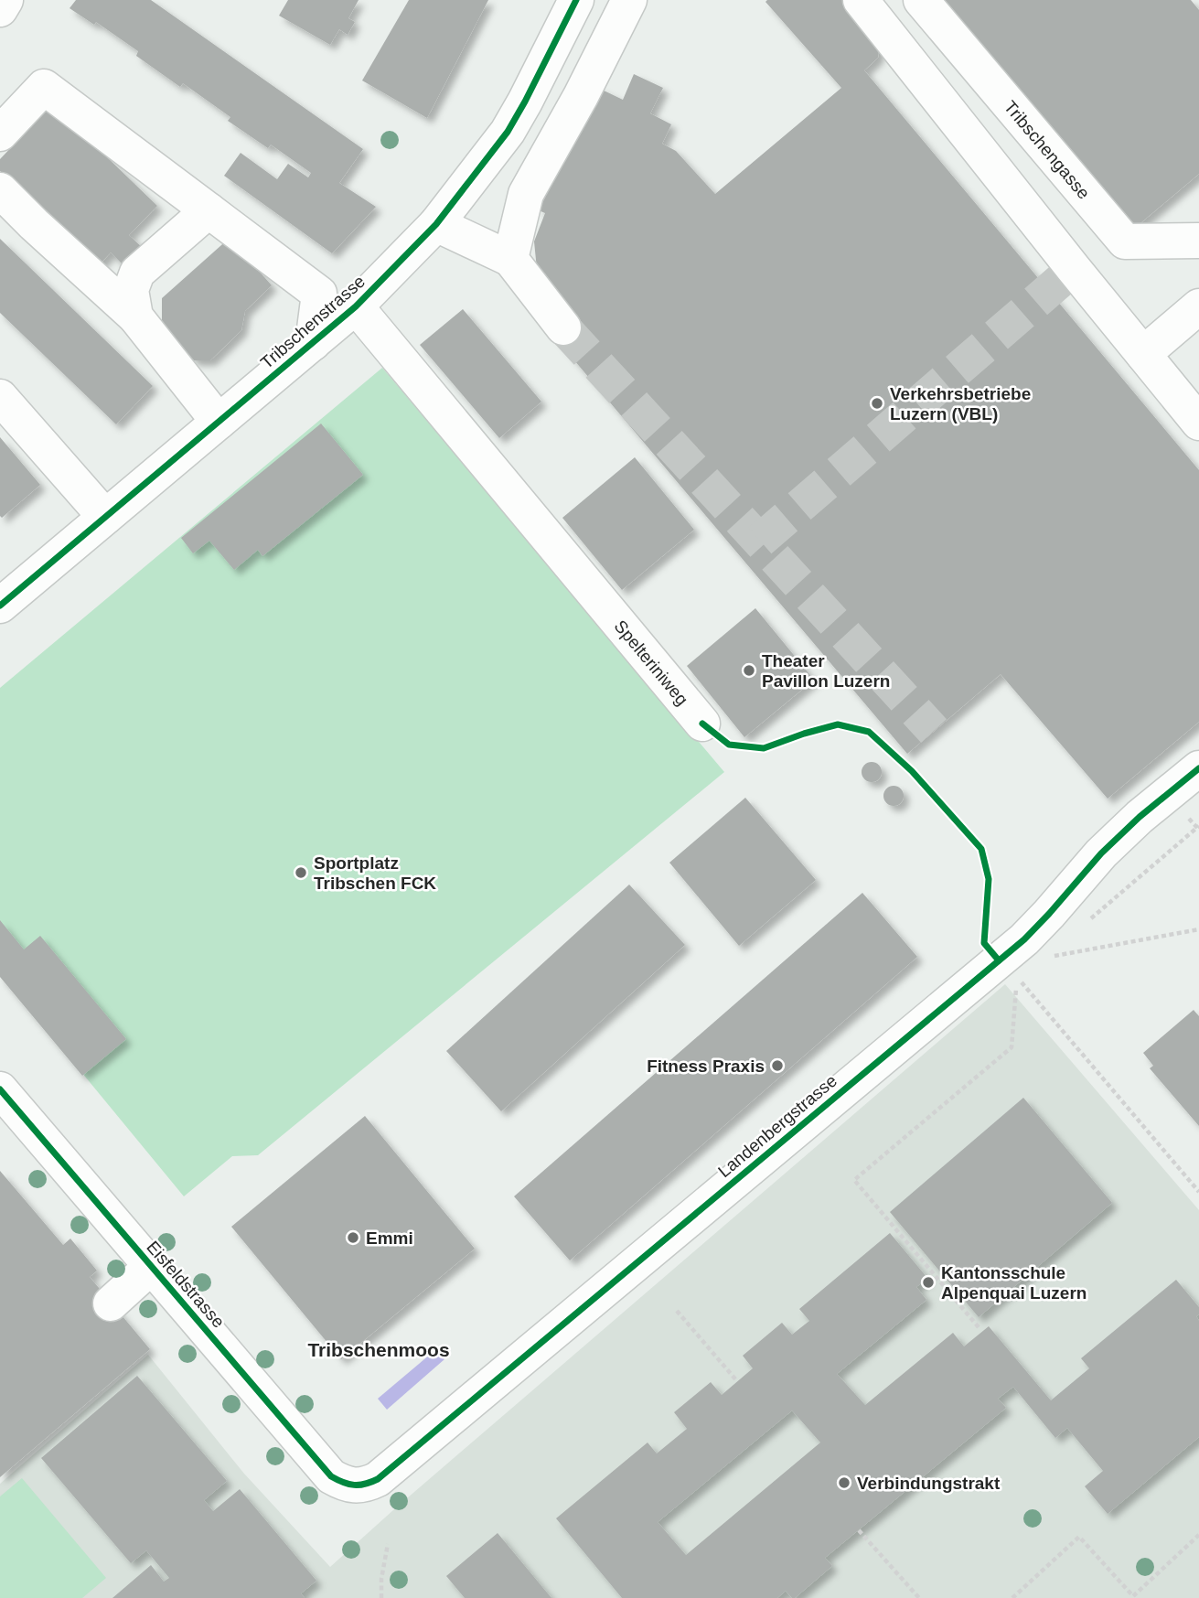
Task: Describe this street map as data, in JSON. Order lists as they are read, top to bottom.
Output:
{
  "streets": {
    "street": [
      "Tribschengasse",
      "Tribschenstrasse",
      "Spelteriniweg",
      "Landenbergstrasse",
      "Eisfeldstrasse"
    ]
  },
  "crossings": [
    ["Tribschenstrasse", "Spelteriniweg"],
    ["Landenbergstrasse", "Eisfeldstrasse"]
  ],
  "districts": ["Tribschenmoos"],
  "places": [
    "Verkehrsbetriebe Luzern (VBL)",
    "Theater Pavillon Luzern",
    "Sportplatz Tribschen FCK",
    "Fitness Praxis",
    "Emmi",
    "Kantonsschule Alpenquai Luzern",
    "Verbindungstrakt"
  ]
}
